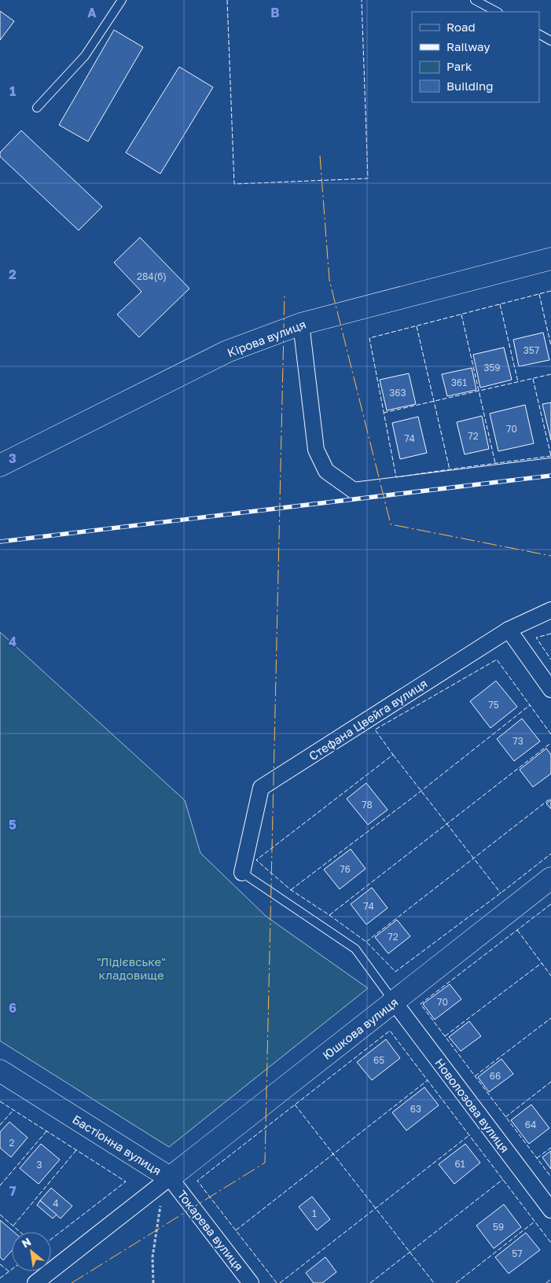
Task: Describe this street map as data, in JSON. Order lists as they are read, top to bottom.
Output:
{
  "streets": {
    "main road": ["Кірова вулиця", "Юшкова вулиця", "Бастіонна вулиця"],
    "street": ["Стефана Цвейга вулиця", "Новолозова вулиця", "Токарева вулиця"]
  },
  "crossings": [
    ["Юшкова вулиця", "Новолозова вулиця"],
    ["Юшкова вулиця", "Бастіонна вулиця"],
    ["Юшкова вулиця", "Токарева вулиця"],
    ["Бастіонна вулиця", "Токарева вулиця"]
  ],
  "parks": ["\"Лідієвське\" кладовище"],
  "house_numbers": [
    "284(б)",
    "357",
    "359",
    "361",
    "363",
    "70",
    "72",
    "74",
    "75",
    "73",
    "78",
    "76",
    "74",
    "72",
    "70",
    "65",
    "66",
    "63",
    "64",
    "2",
    "61",
    "3",
    "4",
    "1",
    "59",
    "57"
  ],
  "legend": [
    "Road",
    "Railway",
    "Park",
    "Building"
  ],
  "north": "top left",
  "grid": {
    "columns": ["A", "B"],
    "rows": [
      "1",
      "2",
      "3",
      "4",
      "5",
      "6",
      "7"
    ]
  }
}
